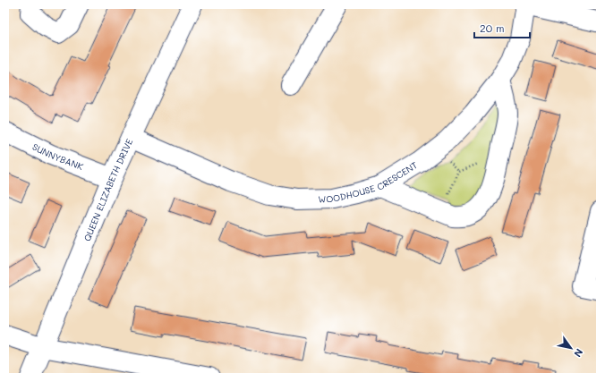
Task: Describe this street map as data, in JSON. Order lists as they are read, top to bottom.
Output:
{
  "streets": {
    "street": ["SUNNYBANK", "WOODHOUSE CRESCENT", "QUEEN ELIZABETH DRIVE"]
  },
  "crossings": [
    ["SUNNYBANK", "QUEEN ELIZABETH DRIVE"],
    ["WOODHOUSE CRESCENT", "QUEEN ELIZABETH DRIVE"]
  ],
  "scale_bar": "20 m",
  "north": "bottom right"
}
